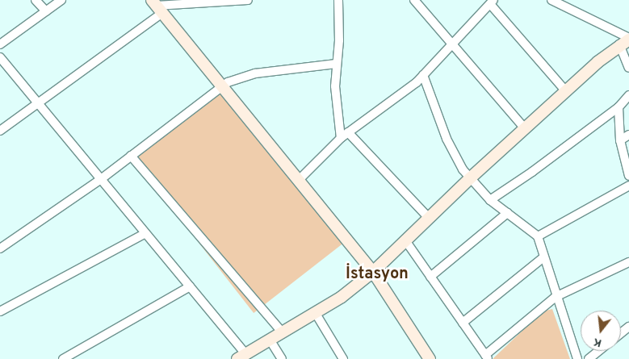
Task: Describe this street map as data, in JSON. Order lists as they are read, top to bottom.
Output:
{
  "districts": ["İstasyon"],
  "north": "bottom"
}
